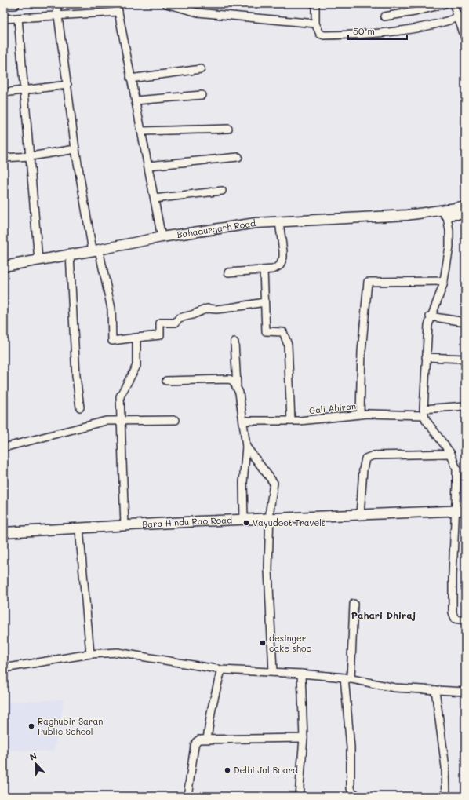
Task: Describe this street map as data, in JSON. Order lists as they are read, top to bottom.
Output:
{
  "streets": {
    "street": ["Bahadurgarh Road", "Gali Ahiran", "Bara Hindu Rao Road"]
  },
  "districts": ["Pahari Dhiraj"],
  "places": [
    "Vayudoot Travels",
    "desinger cake shop",
    "Raghubir Saran Public School",
    "Delhi Jal Board"
  ],
  "scale_bar": "50 m",
  "north": "top"
}
